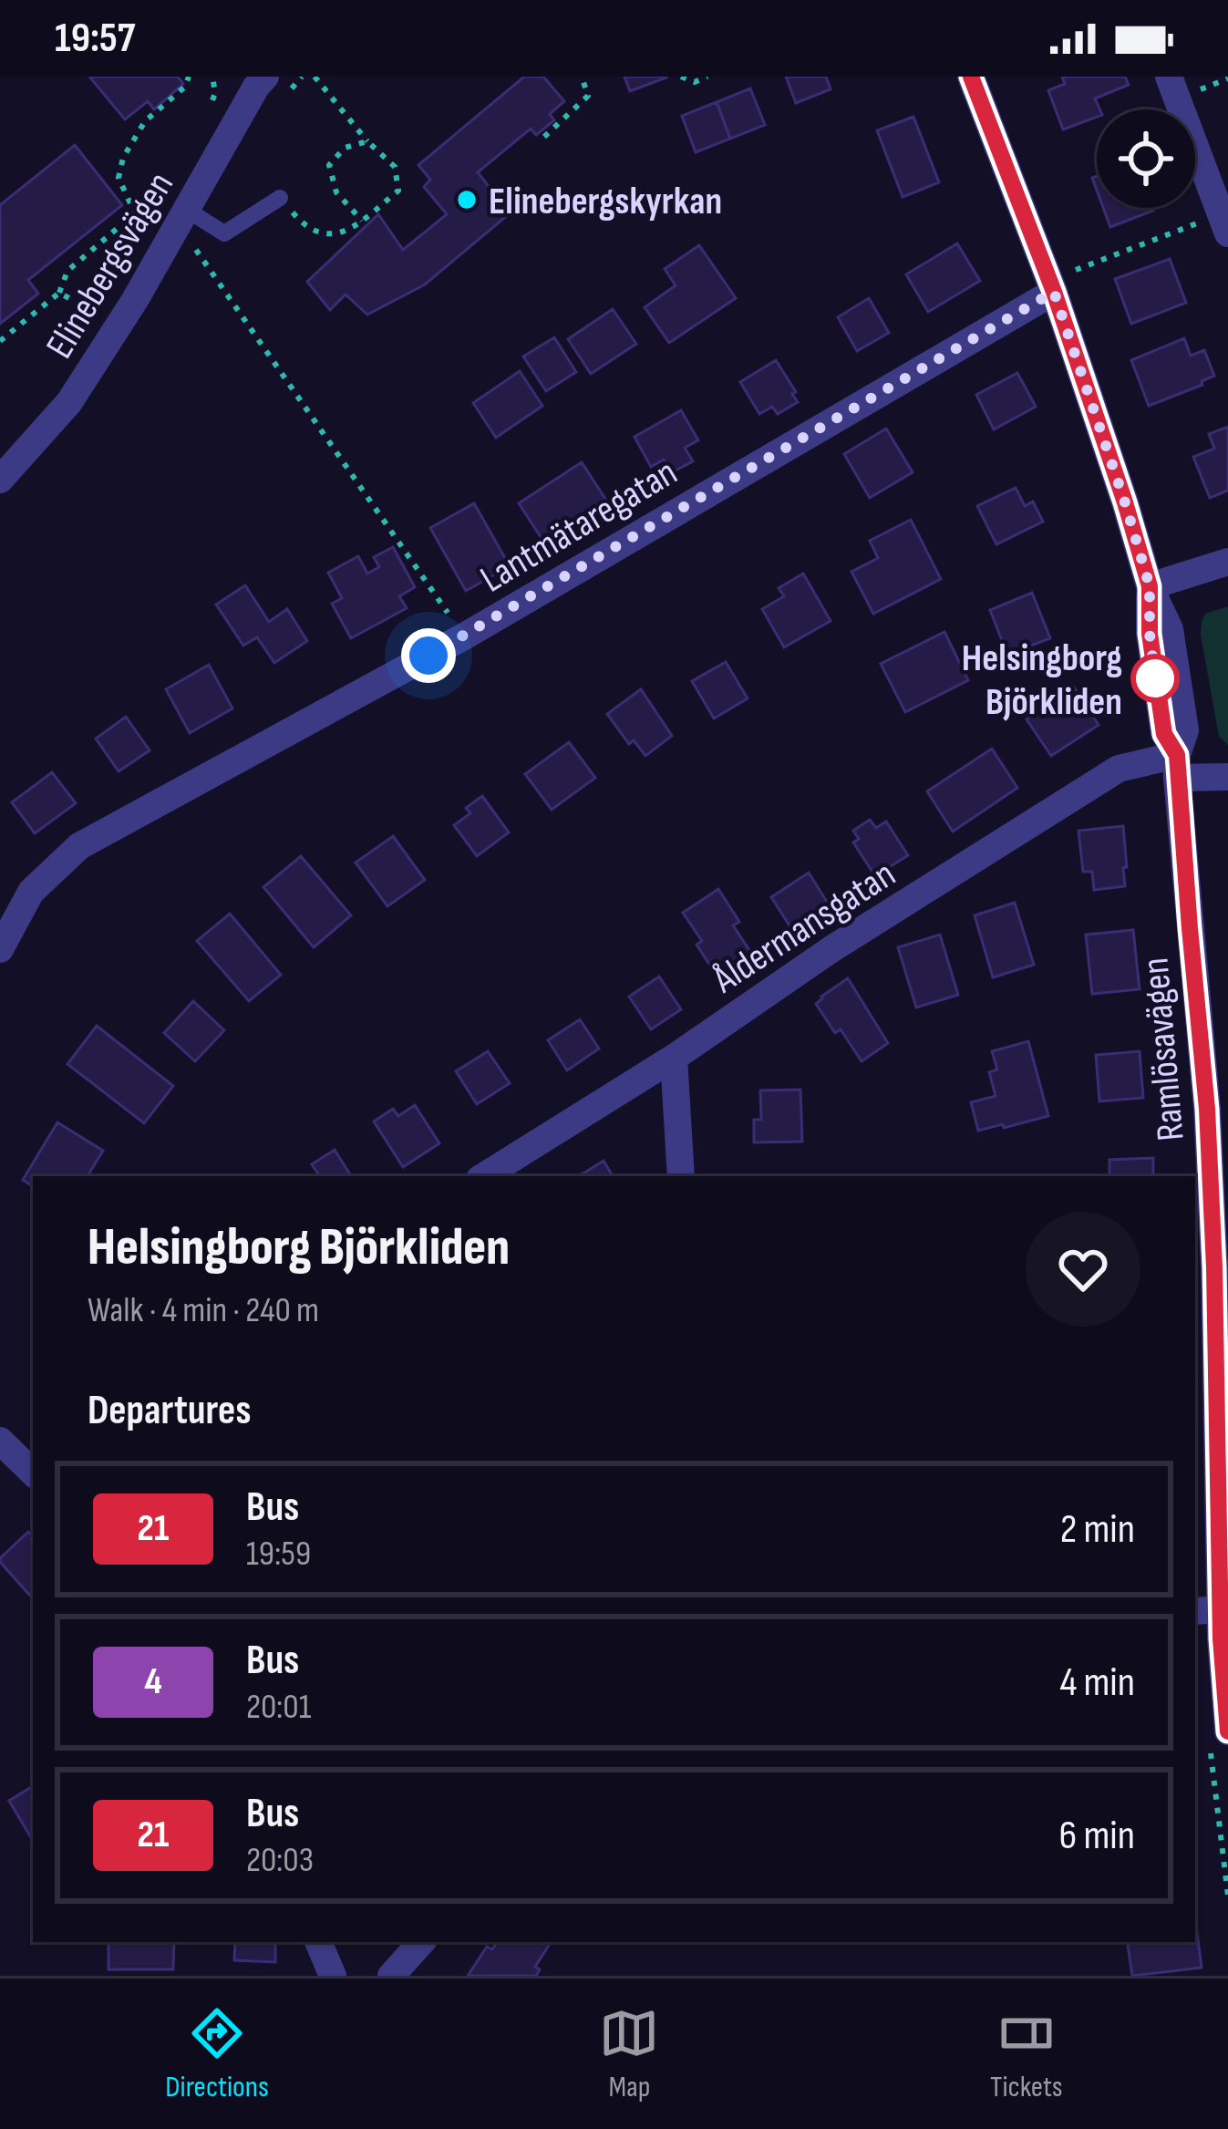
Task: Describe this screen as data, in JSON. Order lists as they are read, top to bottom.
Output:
{
  "streets": {
    "street": [
      "Elinebergsvägen",
      "Lantmätaregatan",
      "Åldermansgatan",
      "Ramlösavägen"
    ]
  },
  "crossings": [
    ["Lantmätaregatan", "Ramlösavägen"],
    ["Åldermansgatan", "Ramlösavägen"]
  ],
  "places": ["Elinebergskyrkan", "Helsingborg Björkliden"],
  "lines": ["bus line 21"],
  "page": {
    "status": "19:57",
    "heading": [
      ["Helsingborg Björkliden", "Walk · 4 min · 240 m"],
      "Departures"
    ],
    "list": [
      {
        "mark": "21",
        "name": "Bus",
        "note": "19:59",
        "value": "2 min"
      },
      {
        "mark": "4",
        "name": "Bus",
        "note": "20:01",
        "value": "4 min"
      },
      {
        "mark": "21",
        "name": "Bus",
        "note": "20:03",
        "value": "6 min"
      }
    ],
    "tabs": ["Directions", "Map", "Tickets"]
  }
}
